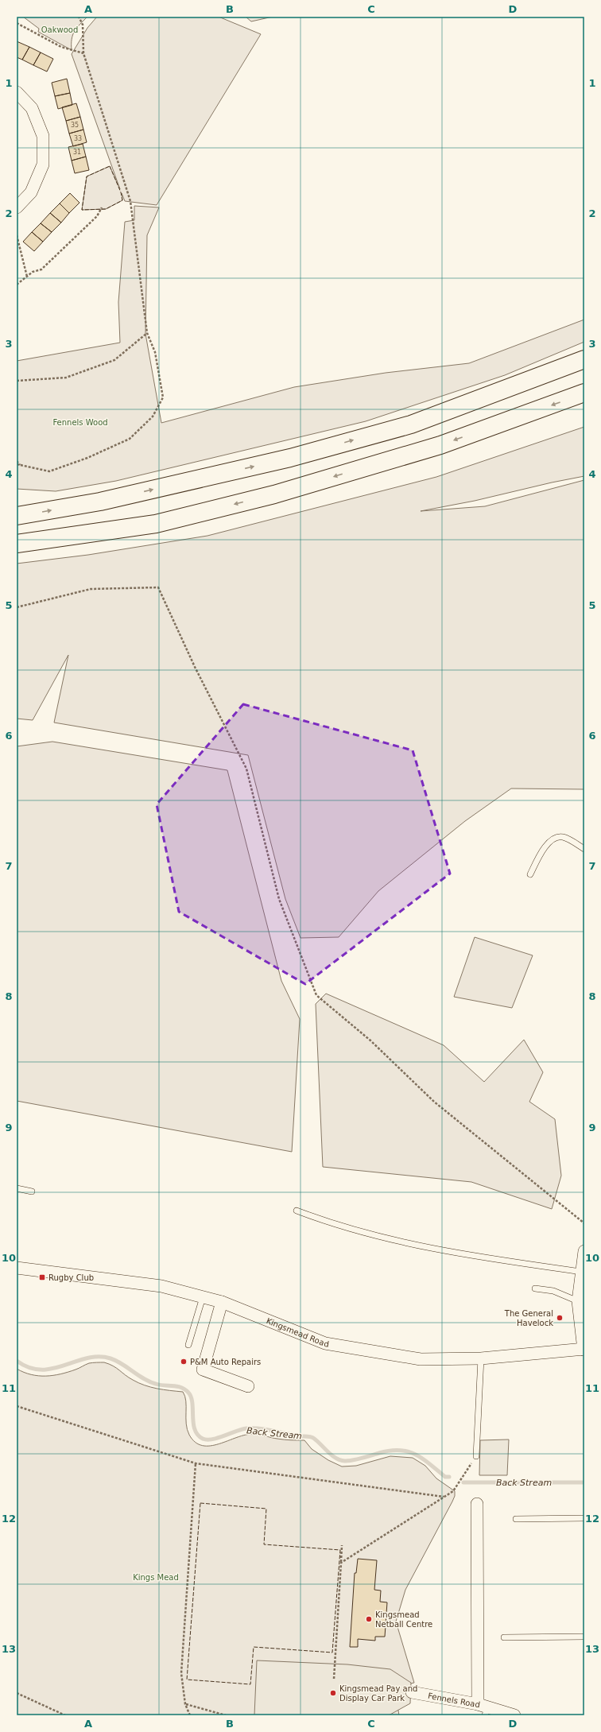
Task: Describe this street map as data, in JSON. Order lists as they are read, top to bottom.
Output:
{
  "streets": {
    "street": ["Kingsmead Road", "Fennels Road"]
  },
  "water": ["Back Stream"],
  "parks": ["Oakwood", "Fennels Wood", "Kings Mead"],
  "places": {
    "transit": ["Rugby Club"],
    "other": [
      "The General Havelock",
      "P&M Auto Repairs",
      "Kingsmead Netball Centre",
      "Kingsmead Pay and Display Car Park"
    ]
  },
  "house_numbers": ["35", "33", "31"],
  "grid": {
    "columns": [
      "A",
      "B",
      "C",
      "D"
    ],
    "rows": [
      "1",
      "2",
      "3",
      "4",
      "5",
      "6",
      "7",
      "8",
      "9",
      "10",
      "11",
      "12",
      "13"
    ]
  }
}
